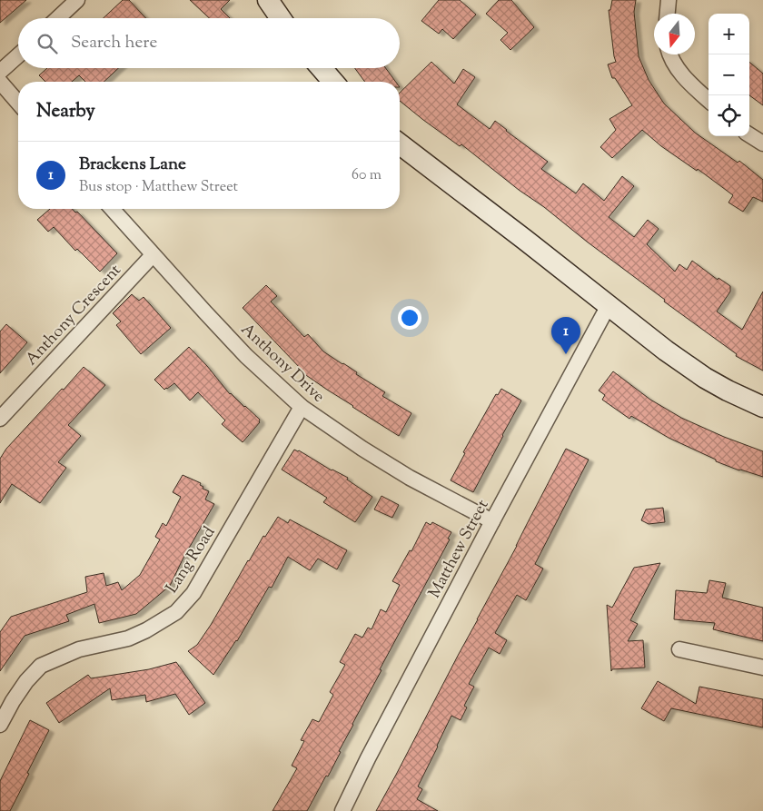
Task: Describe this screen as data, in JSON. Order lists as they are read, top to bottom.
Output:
{
  "streets": {
    "street": [
      "Anthony Crescent",
      "Anthony Drive",
      "Matthew Street",
      "Lang Road"
    ]
  },
  "crossings": [
    ["Anthony Crescent", "Anthony Drive"],
    ["Anthony Drive", "Matthew Street"],
    ["Anthony Drive", "Lang Road"]
  ],
  "north": "bottom",
  "page": {
    "map_buttons": ["+", "−"],
    "search": "Search here",
    "heading": "Nearby",
    "list": [
      {
        "mark": "1",
        "name": "Brackens Lane",
        "note": "Bus stop · Matthew Street",
        "value": "60 m"
      }
    ],
    "pins": "1"
  }
}
